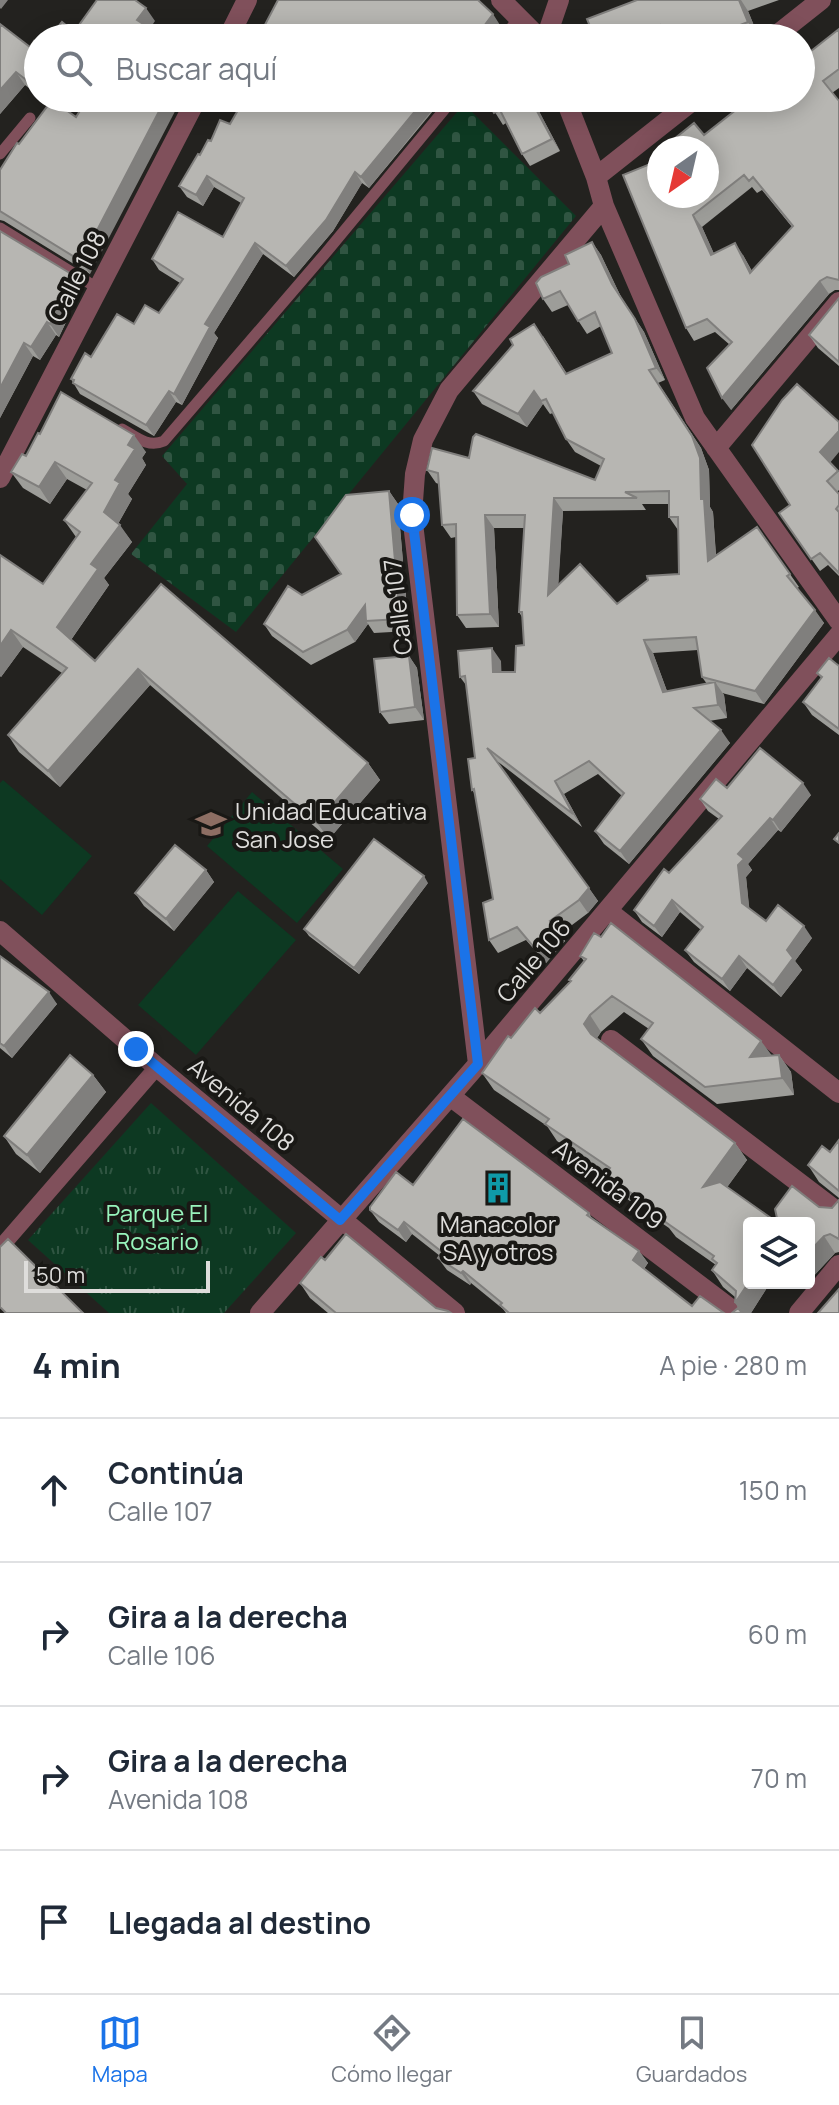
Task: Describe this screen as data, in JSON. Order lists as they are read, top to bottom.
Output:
{
  "streets": {
    "street": [
      "Calle 108",
      "Calle 107",
      "Calle 106",
      "Avenida 108",
      "Avenida 109"
    ]
  },
  "crossings": [
    ["Calle 107", "Calle 106"],
    ["Calle 106", "Avenida 108"],
    ["Calle 106", "Avenida 109"]
  ],
  "parks": ["Parque El Rosario"],
  "places": {
    "school or university": ["Unidad Educativa San Jose"],
    "building": ["Manacolor SA y otros"]
  },
  "scale_bar": "50 m",
  "north": "bottom left",
  "page": {
    "search": "Buscar aquí",
    "scale": "50 m",
    "heading": ["4 min", "A pie · 280 m"],
    "list": [
      ["Continúa", "Calle 107", "150 m"],
      ["Gira a la derecha", "Calle 106", "60 m"],
      ["Gira a la derecha", "Avenida 108", "70 m"],
      "Llegada al destino"
    ],
    "nav": ["Mapa", "Cómo llegar", "Guardados"]
  }
}
